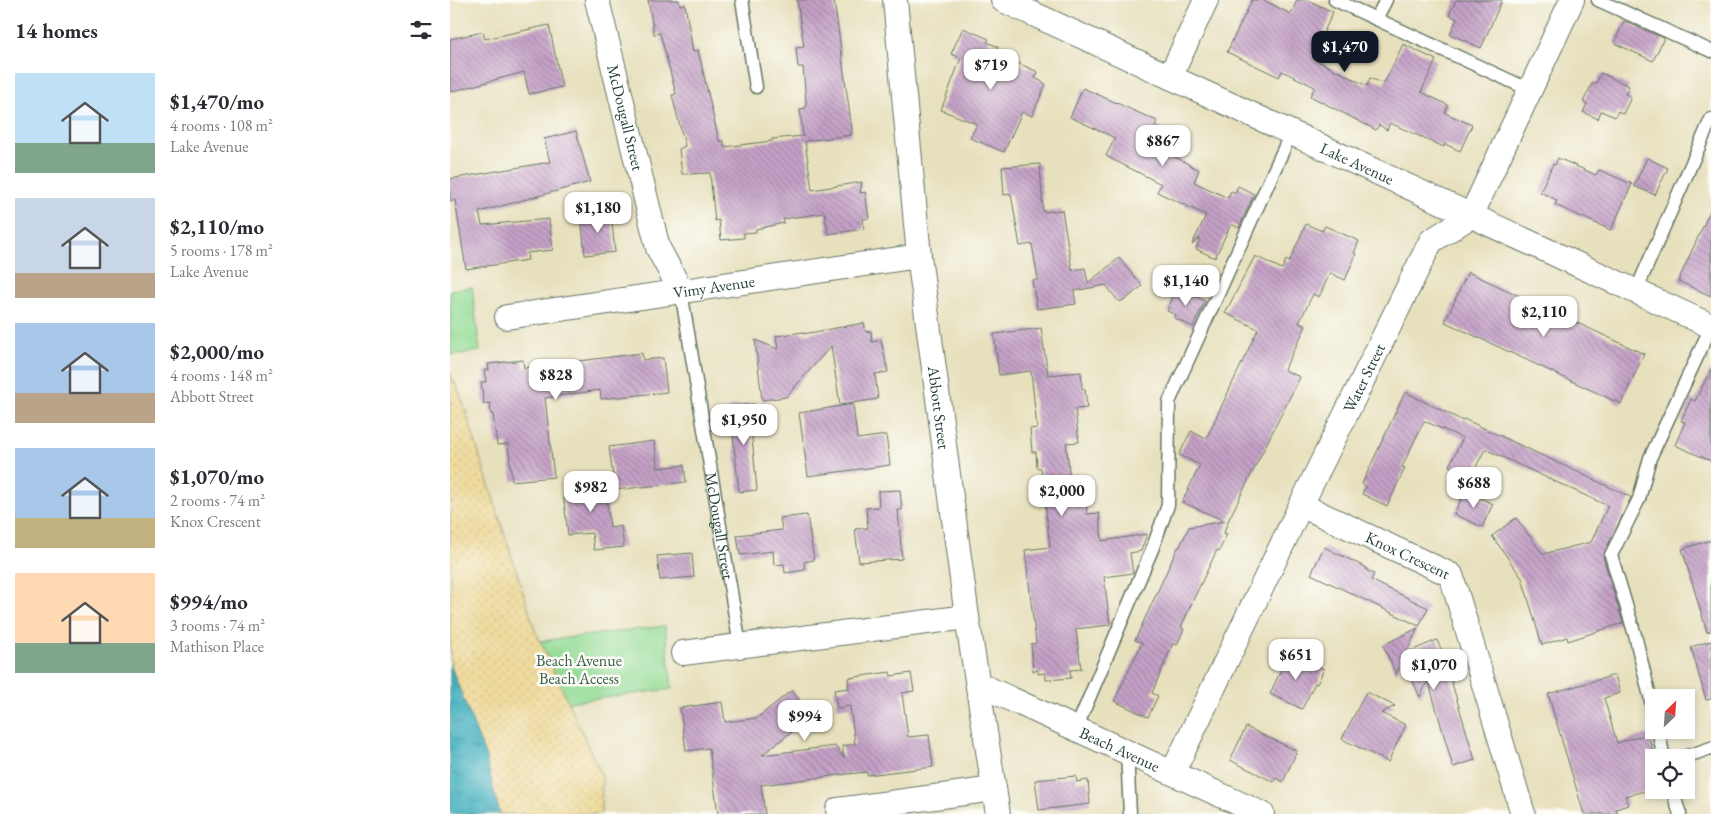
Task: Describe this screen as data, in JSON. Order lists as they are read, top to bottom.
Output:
{
  "streets": {
    "street": [
      "McDougall Street",
      "Lake Avenue",
      "Vimy Avenue",
      "Water Street",
      "Abbott Street",
      "Knox Crescent",
      "Beach Avenue"
    ]
  },
  "crossings": [
    ["McDougall Street", "Vimy Avenue"],
    ["Lake Avenue", "Water Street"],
    ["Vimy Avenue", "Abbott Street"],
    ["Water Street", "Knox Crescent"],
    ["Water Street", "Beach Avenue"],
    ["Abbott Street", "Beach Avenue"]
  ],
  "parks": ["Beach Avenue Beach Access"],
  "north": "top right",
  "page": {
    "heading": "14 homes",
    "price": [
      "$1,470",
      "$719",
      "$867",
      "$1,180",
      "$1,140",
      "$2,110",
      "$828",
      "$1,950",
      "$688",
      "$982",
      "$2,000",
      "$651",
      "$1,070",
      "$994"
    ],
    "list": [
      {
        "name": "$1,470/mo",
        "note": "4 rooms · 108 m² · Lake Avenue"
      },
      {
        "name": "$2,110/mo",
        "note": "5 rooms · 178 m² · Lake Avenue"
      },
      {
        "name": "$2,000/mo",
        "note": "4 rooms · 148 m² · Abbott Street"
      },
      {
        "name": "$1,070/mo",
        "note": "2 rooms · 74 m² · Knox Crescent"
      },
      {
        "name": "$994/mo",
        "note": "3 rooms · 74 m² · Mathison Place"
      }
    ]
  }
}
